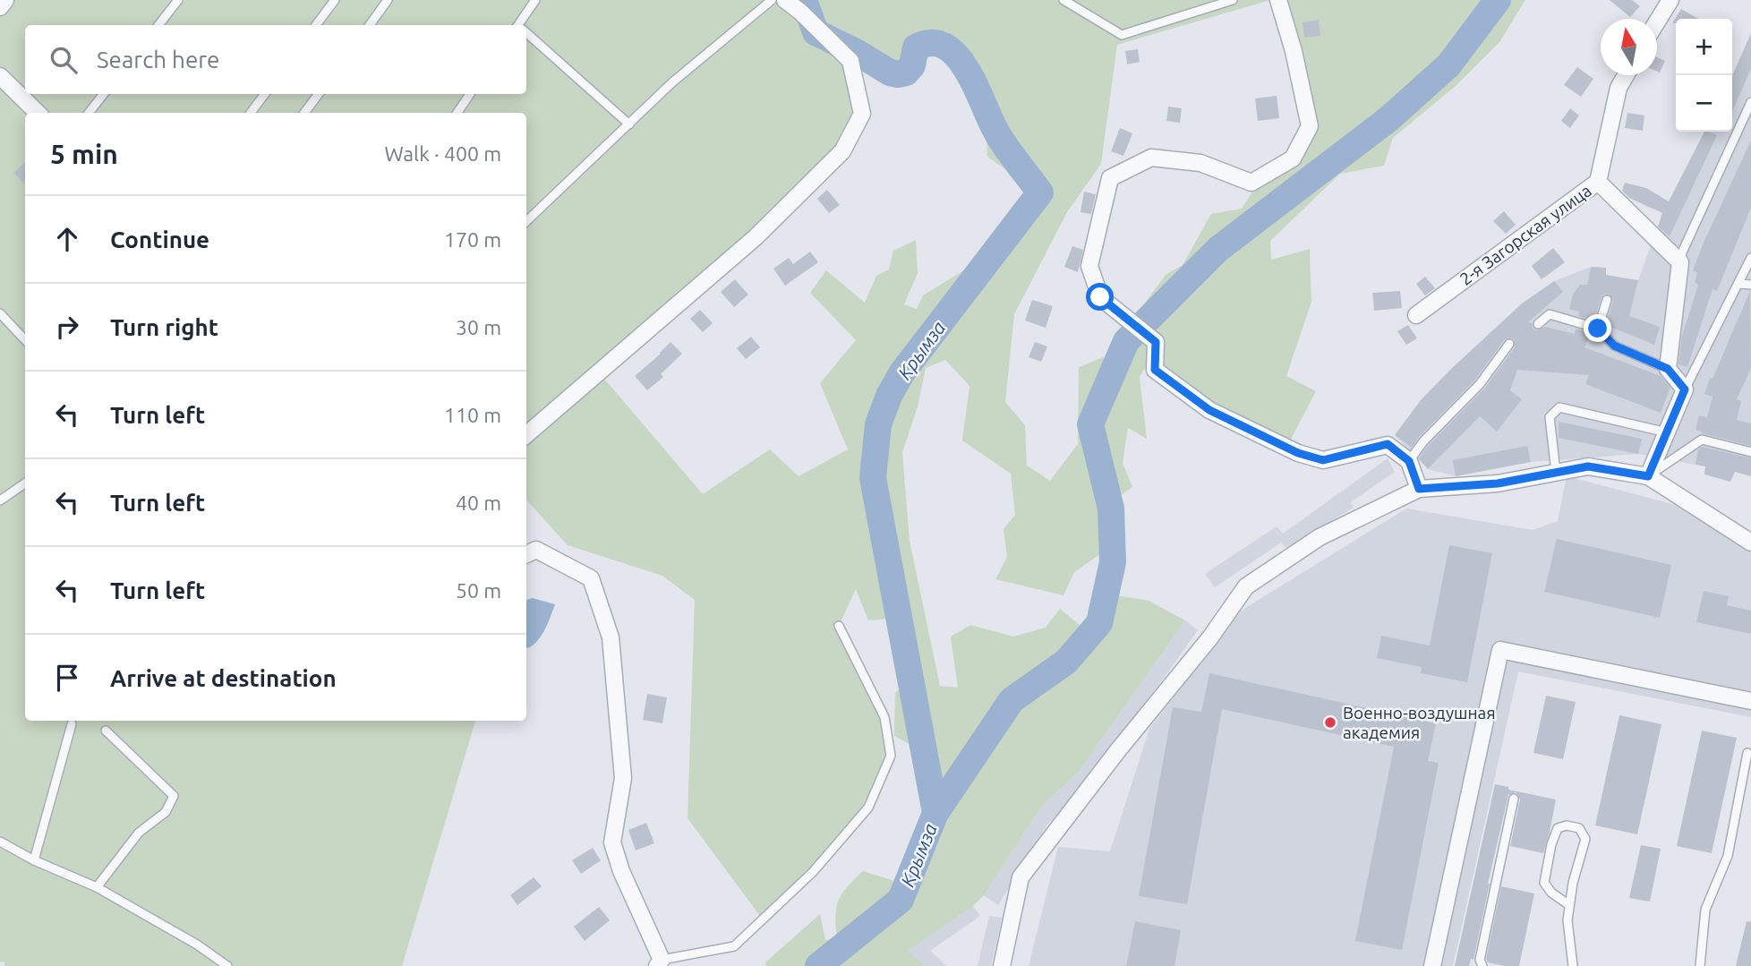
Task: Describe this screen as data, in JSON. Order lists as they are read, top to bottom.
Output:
{
  "streets": {
    "street": ["2-я Загорская улица"]
  },
  "water": ["Крымза"],
  "places": ["Военно-воздушная академия"],
  "north": "top",
  "page": {
    "map_buttons": ["+", "−"],
    "search": "Search here",
    "heading": ["5 min", "Walk · 400 m"],
    "list": [
      ["Continue", "170 m"],
      ["Turn right", "30 m"],
      ["Turn left", "110 m"],
      ["Turn left", "40 m"],
      ["Turn left", "50 m"],
      "Arrive at destination"
    ]
  }
}
